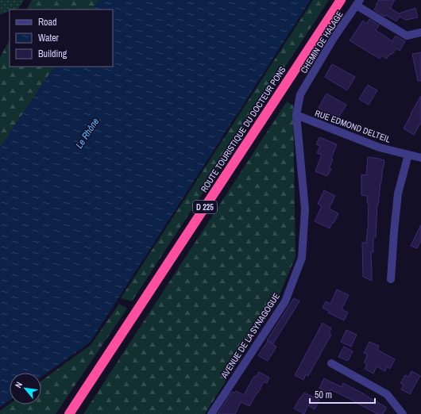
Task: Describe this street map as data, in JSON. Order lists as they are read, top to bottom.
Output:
{
  "streets": {
    "highway": ["ROUTE TOURISTIQUE DU DOCTEUR PONS", "D 225"],
    "street": ["CHEMIN DE HALAGE", "RUE EDMOND DELTEIL", "AVENUE DE LA SYNAGOGUE"]
  },
  "crossings": [
    ["CHEMIN DE HALAGE", "AVENUE DE LA SYNAGOGUE"],
    ["RUE EDMOND DELTEIL", "AVENUE DE LA SYNAGOGUE"]
  ],
  "water": ["Le Rhône"],
  "legend": ["Road", "Water", "Building"],
  "scale_bar": "50 m",
  "north": "top left"
}
